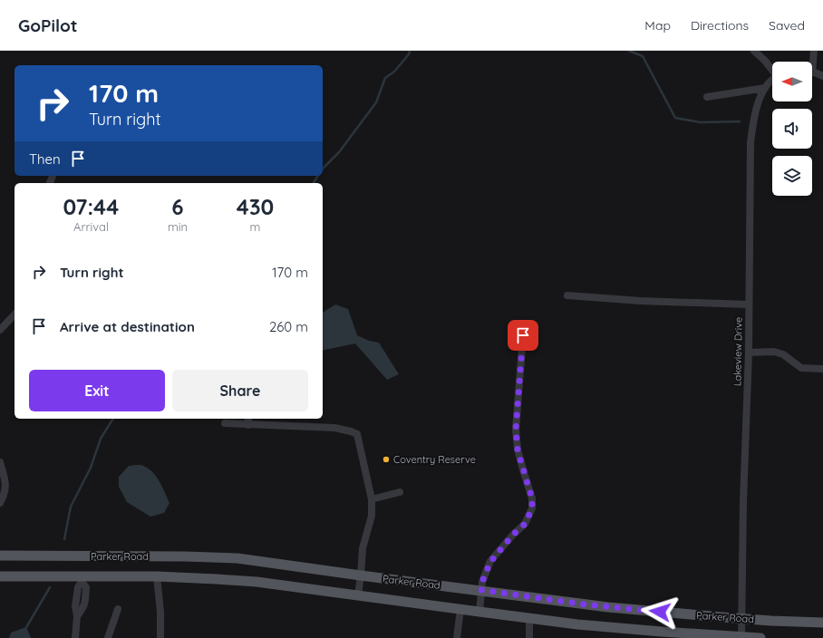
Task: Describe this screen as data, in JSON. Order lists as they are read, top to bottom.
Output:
{
  "streets": {
    "main road": ["Parker Road"],
    "street": ["Lakeview Drive"]
  },
  "crossings": [
    ["Lakeview Drive", "Parker Road"]
  ],
  "places": ["Coventry Reserve"],
  "north": "left",
  "page": {
    "header": "GoPilot",
    "nav": ["Map", "Directions", "Saved"],
    "turn": ["170 m", "Turn right"],
    "then": "Then",
    "eta": [
      "07:44",
      "Arrival",
      "6",
      "min",
      "430",
      "m"
    ],
    "list": [
      {
        "name": "Turn right",
        "value": "170 m"
      },
      {
        "name": "Arrive at destination",
        "value": "260 m"
      }
    ],
    "buttons": ["Exit", "Share"]
  }
}
